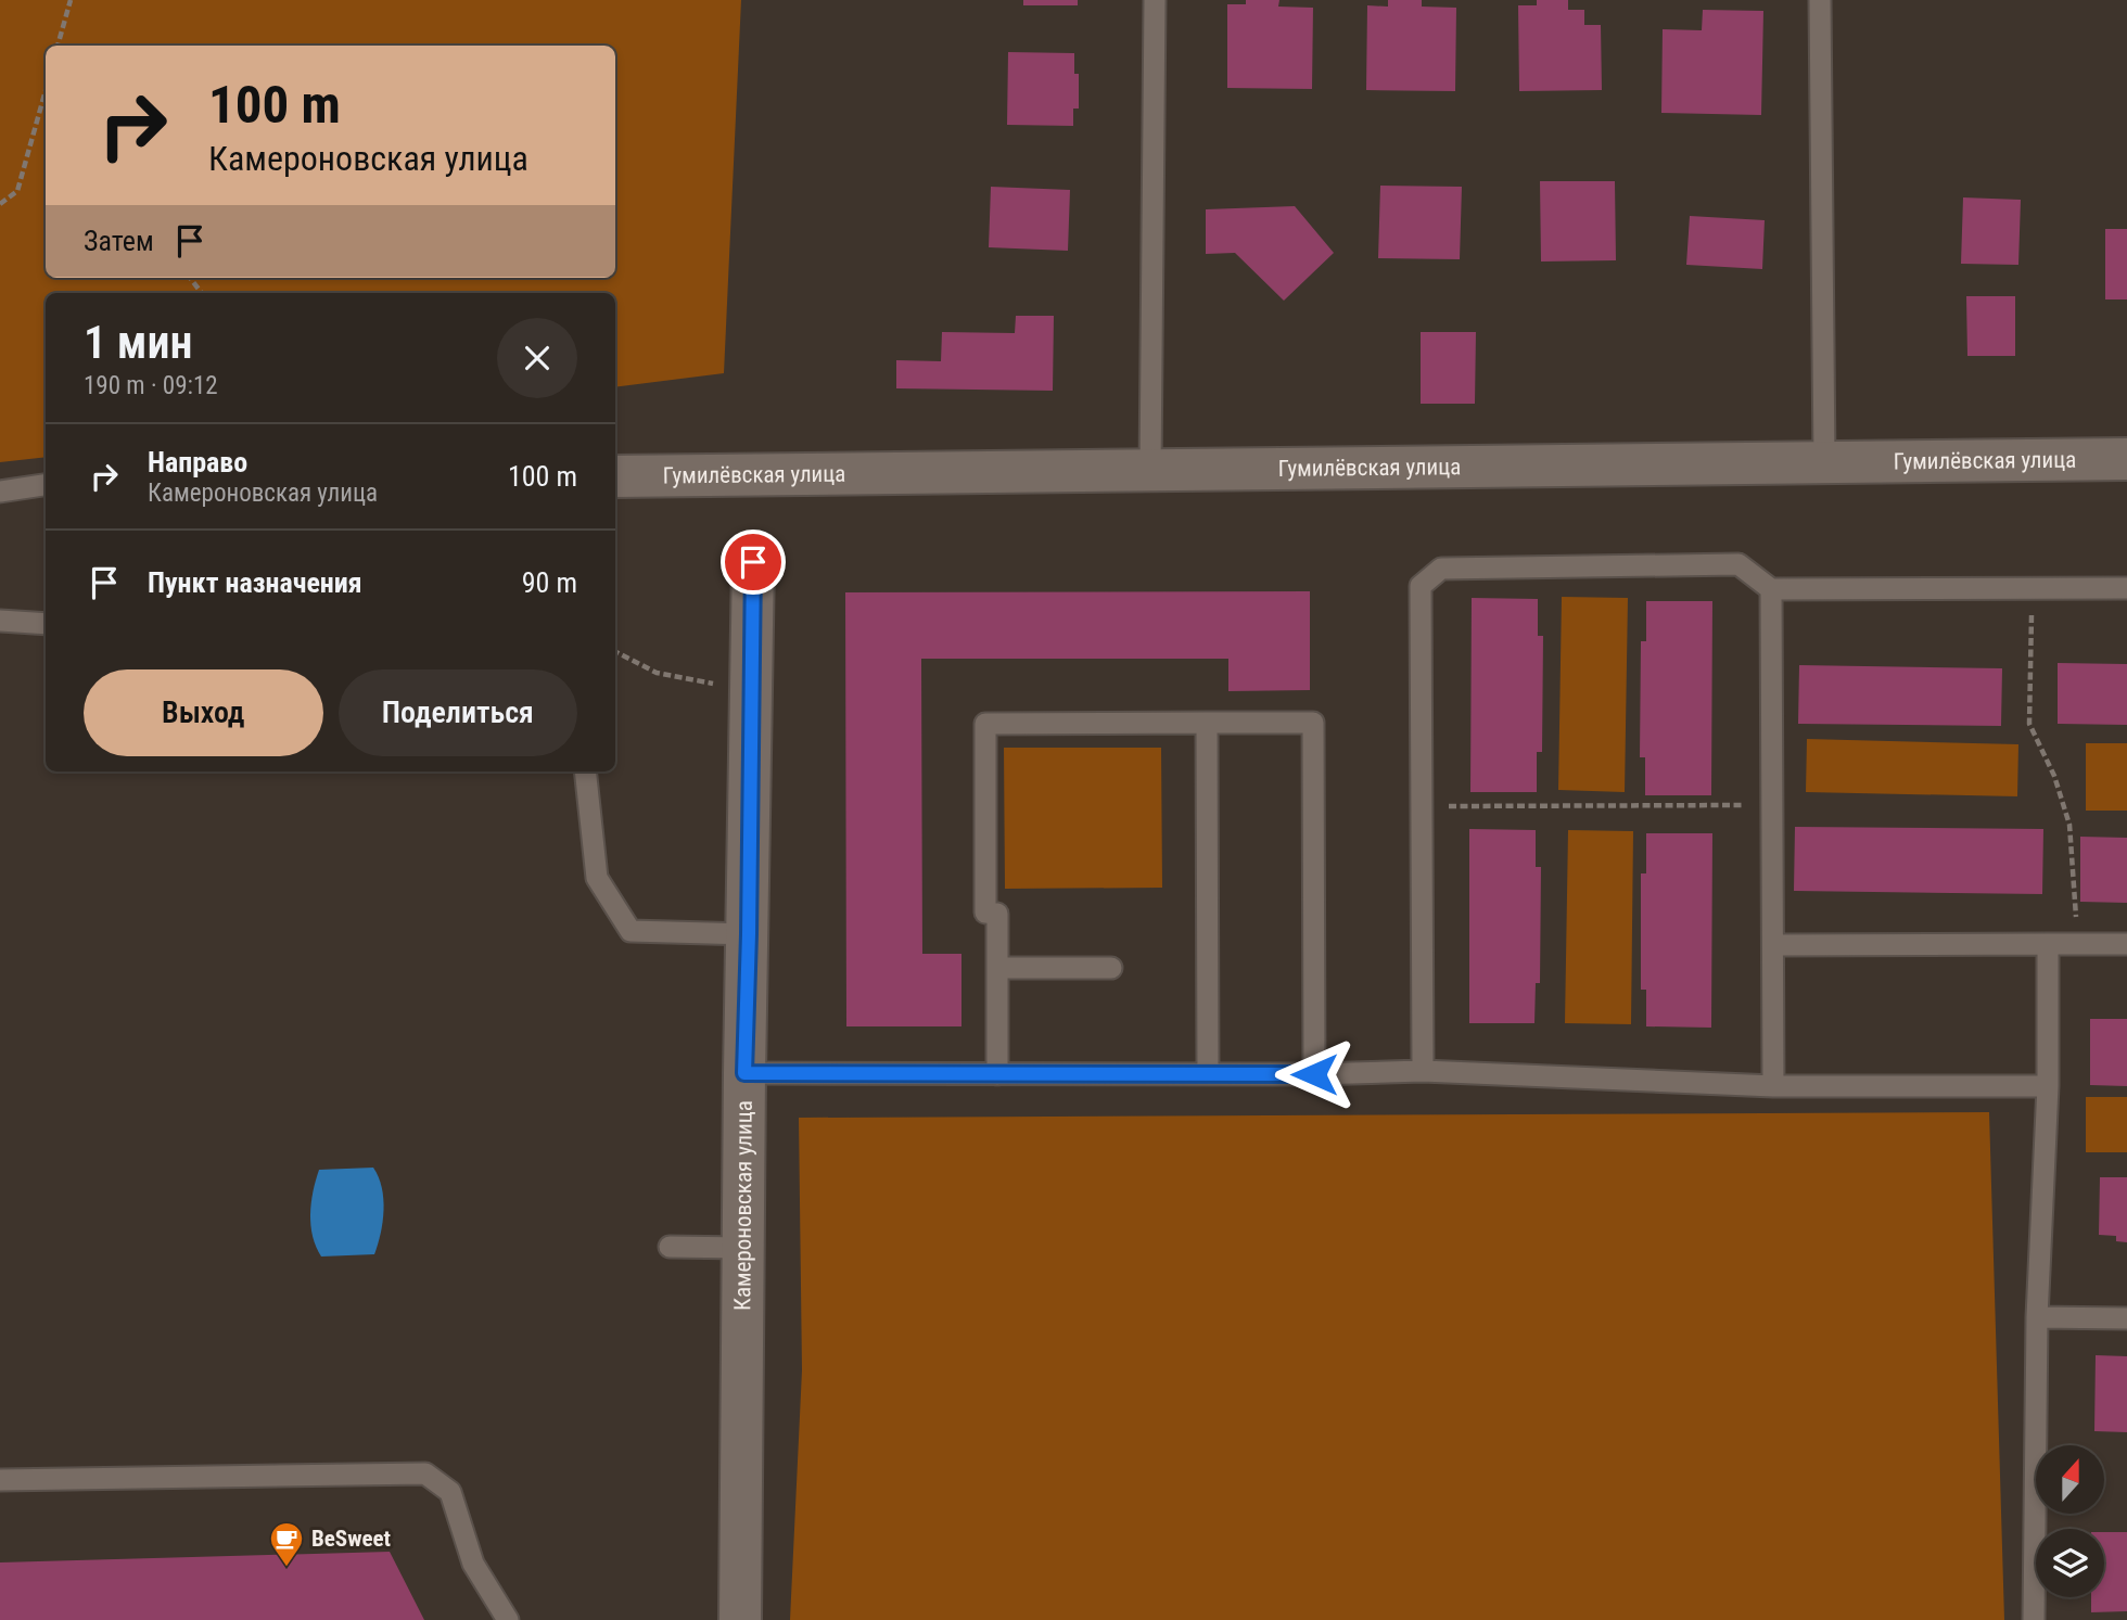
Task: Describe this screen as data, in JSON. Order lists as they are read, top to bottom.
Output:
{
  "streets": {
    "street": ["Гумилёвская улица", "Камероновская улица"]
  },
  "places": {
    "cafe": ["BeSweet"]
  },
  "north": "top",
  "page": {
    "turn": ["100 m", "Камероновская улица"],
    "then": "Затем",
    "heading": ["1 мин", "190 m · 09:12"],
    "list": [
      {
        "name": "Направо",
        "note": "Камероновская улица",
        "value": "100 m"
      },
      {
        "name": "Пункт назначения",
        "value": "90 m"
      }
    ],
    "buttons": ["Выход", "Поделиться"]
  }
}
